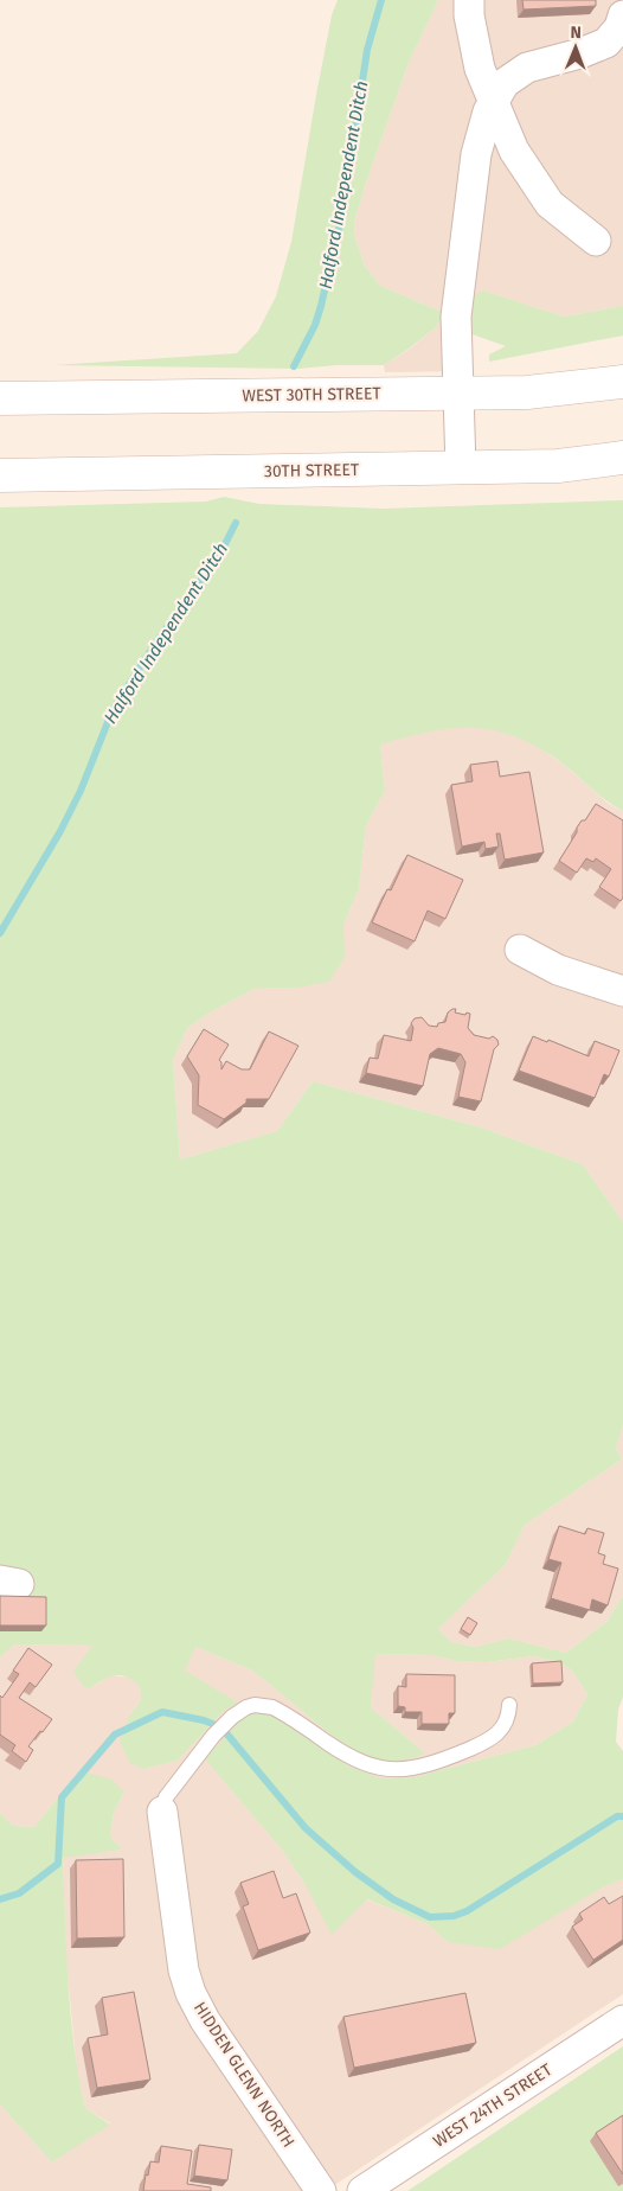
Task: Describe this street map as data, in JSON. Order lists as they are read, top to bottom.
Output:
{
  "streets": {
    "main road": ["WEST 30TH STREET", "30TH STREET"],
    "street": ["HIDDEN GLENN NORTH", "WEST 24TH STREET"]
  },
  "water": ["Halford Independent Ditch"],
  "north": "top"
}
